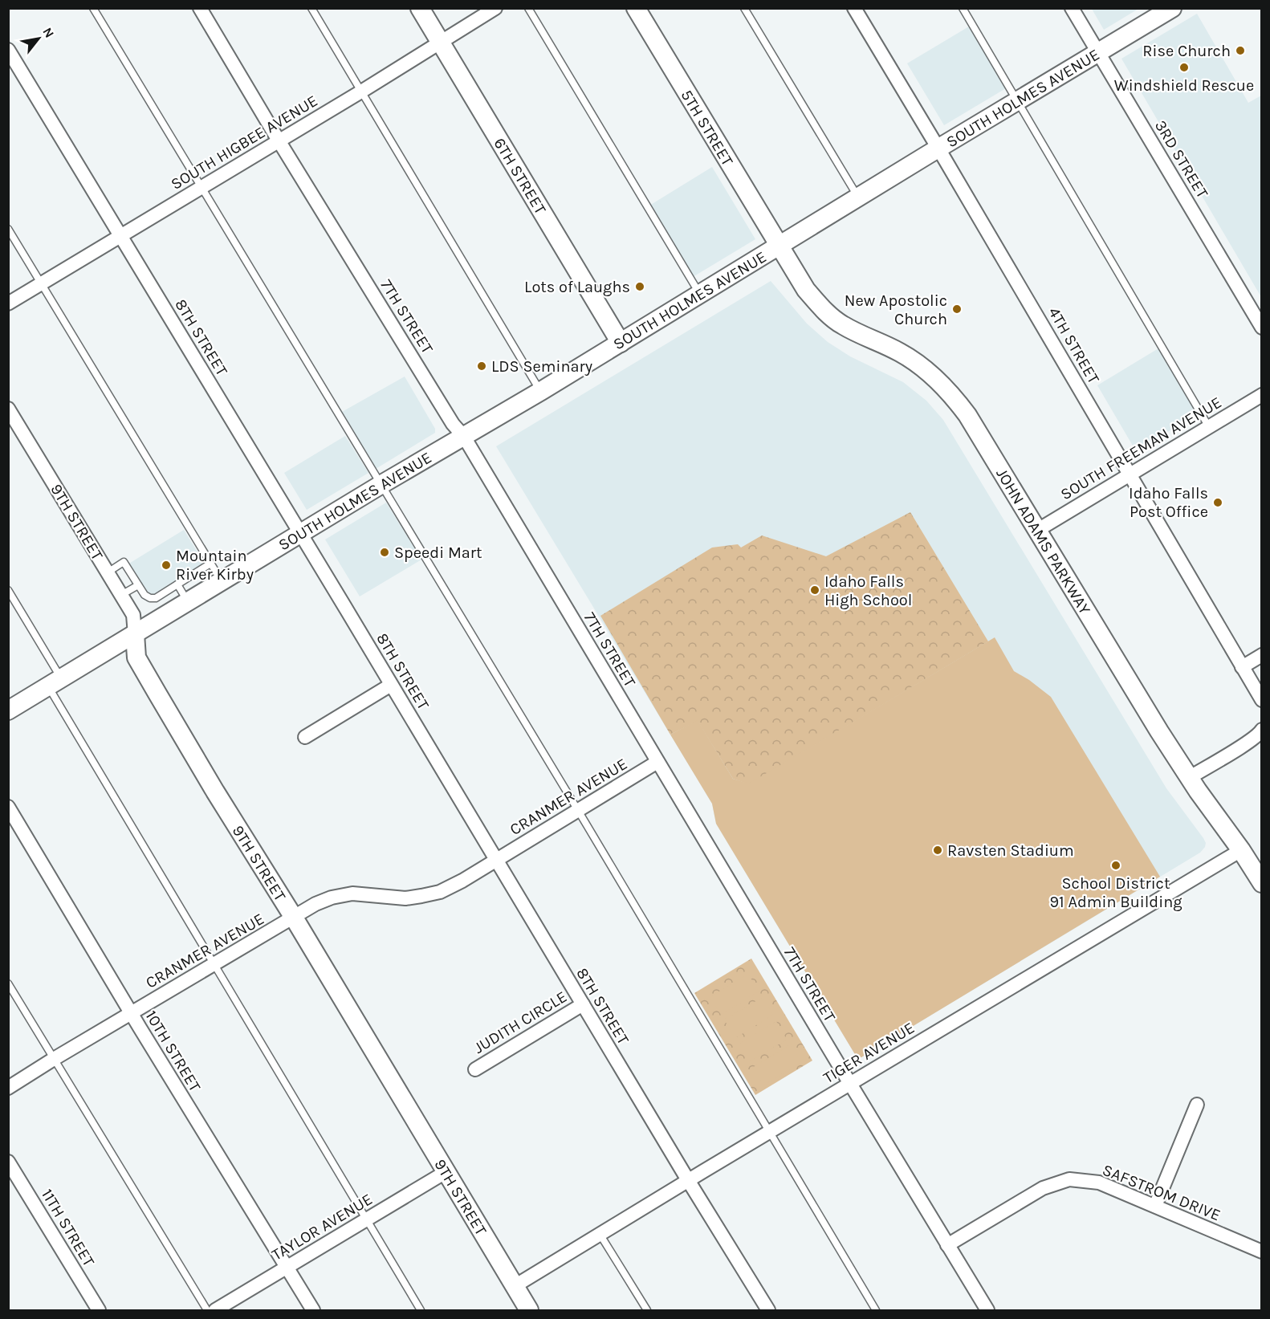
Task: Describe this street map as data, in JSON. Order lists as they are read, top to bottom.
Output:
{
  "streets": {
    "street": [
      "SOUTH HOLMES AVENUE",
      "5TH STREET",
      "SOUTH HIGBEE AVENUE",
      "3RD STREET",
      "6TH STREET",
      "7TH STREET",
      "8TH STREET",
      "4TH STREET",
      "SOUTH FREEMAN AVENUE",
      "9TH STREET",
      "JOHN ADAMS PARKWAY",
      "CRANMER AVENUE",
      "JUDITH CIRCLE",
      "10TH STREET",
      "TIGER AVENUE",
      "SAFSTROM DRIVE",
      "TAYLOR AVENUE",
      "11TH STREET"
    ]
  },
  "crossings": [
    ["SOUTH HOLMES AVENUE", "5TH STREET"],
    ["SOUTH HOLMES AVENUE", "3RD STREET"],
    ["SOUTH HOLMES AVENUE", "6TH STREET"],
    ["SOUTH HOLMES AVENUE", "7TH STREET"],
    ["SOUTH HOLMES AVENUE", "8TH STREET"],
    ["SOUTH HOLMES AVENUE", "4TH STREET"],
    ["SOUTH HOLMES AVENUE", "9TH STREET"],
    ["SOUTH HOLMES AVENUE", "JOHN ADAMS PARKWAY"],
    ["5TH STREET", "JOHN ADAMS PARKWAY"],
    ["SOUTH HIGBEE AVENUE", "6TH STREET"],
    ["SOUTH HIGBEE AVENUE", "7TH STREET"],
    ["SOUTH HIGBEE AVENUE", "8TH STREET"],
    ["7TH STREET", "CRANMER AVENUE"],
    ["7TH STREET", "TIGER AVENUE"],
    ["7TH STREET", "SAFSTROM DRIVE"],
    ["8TH STREET", "CRANMER AVENUE"],
    ["8TH STREET", "JUDITH CIRCLE"],
    ["8TH STREET", "TIGER AVENUE"],
    ["4TH STREET", "SOUTH FREEMAN AVENUE"],
    ["SOUTH FREEMAN AVENUE", "JOHN ADAMS PARKWAY"],
    ["9TH STREET", "CRANMER AVENUE"],
    ["9TH STREET", "TIGER AVENUE"],
    ["9TH STREET", "TAYLOR AVENUE"],
    ["JOHN ADAMS PARKWAY", "TIGER AVENUE"],
    ["CRANMER AVENUE", "10TH STREET"],
    ["10TH STREET", "TAYLOR AVENUE"]
  ],
  "places": [
    "Rise Church",
    "Windshield Rescue",
    "Lots of Laughs",
    "New Apostolic Church",
    "LDS Seminary",
    "Idaho Falls Post Office",
    "Speedi Mart",
    "Mountain River Kirby",
    "Idaho Falls High School",
    "Ravsten Stadium",
    "School District 91 Admin Building"
  ],
  "north": "top right"
}
